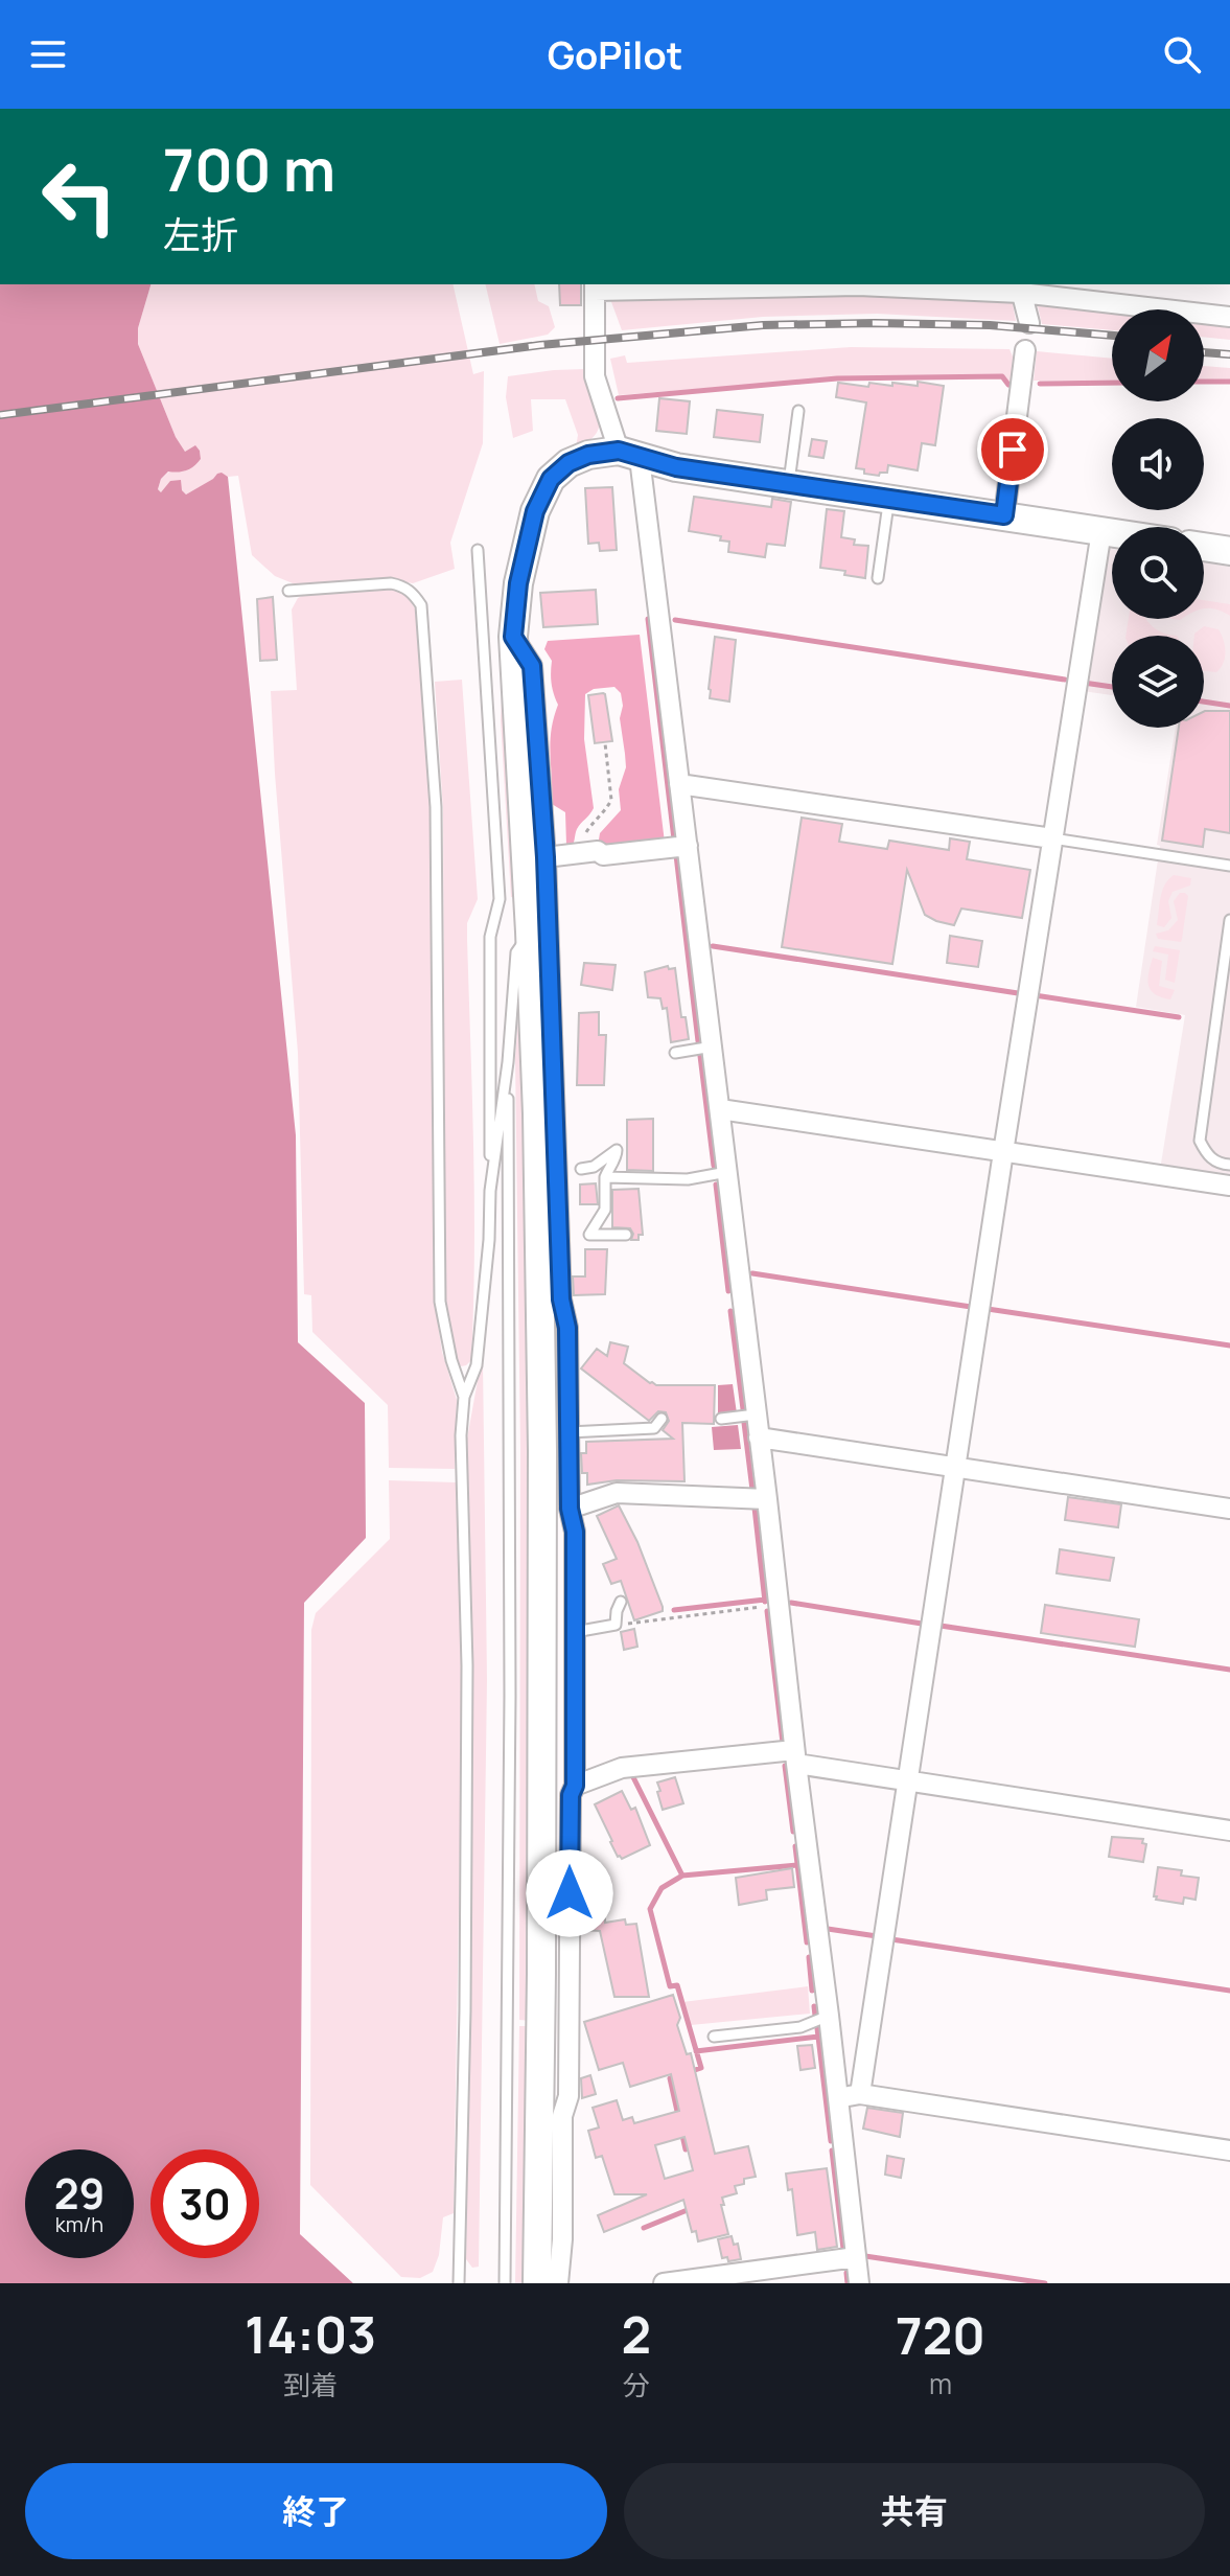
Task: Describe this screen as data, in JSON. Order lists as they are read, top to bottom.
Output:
{
  "north": "top right",
  "page": {
    "header": "GoPilot",
    "turn": ["700 m", "左折"],
    "speed": "29 km/h",
    "limit": "30",
    "eta": [
      "14:03",
      "到着",
      "2",
      "分",
      "720",
      "m"
    ],
    "buttons": ["終了", "共有"]
  }
}
